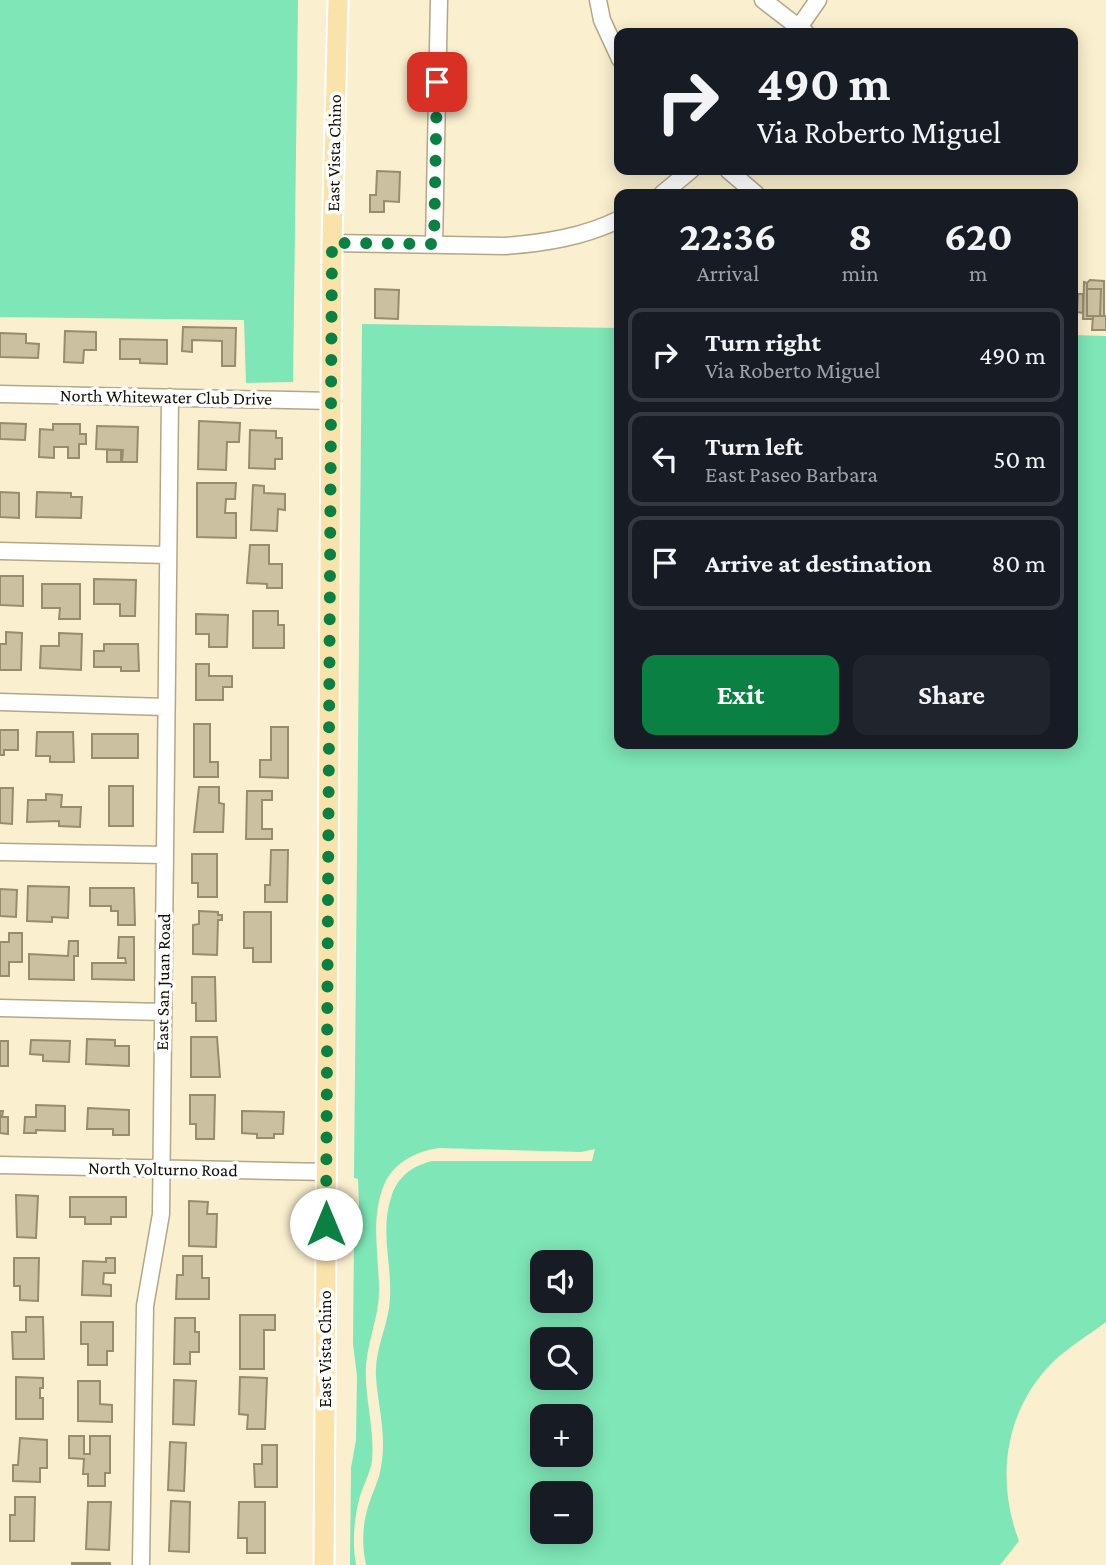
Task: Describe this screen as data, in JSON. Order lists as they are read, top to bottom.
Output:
{
  "streets": {
    "main road": ["East Vista Chino"],
    "street": ["North Whitewater Club Drive", "East San Juan Road", "North Volturno Road"]
  },
  "crossings": [
    ["East Vista Chino", "North Whitewater Club Drive"],
    ["East Vista Chino", "North Volturno Road"],
    ["North Whitewater Club Drive", "East San Juan Road"],
    ["East San Juan Road", "North Volturno Road"]
  ],
  "page": {
    "turn": ["490 m", "Via Roberto Miguel"],
    "eta": [
      "22:36",
      "Arrival",
      "8",
      "min",
      "620",
      "m"
    ],
    "list": [
      {
        "name": "Turn right",
        "note": "Via Roberto Miguel",
        "value": "490 m"
      },
      {
        "name": "Turn left",
        "note": "East Paseo Barbara",
        "value": "50 m"
      },
      {
        "name": "Arrive at destination",
        "value": "80 m"
      }
    ],
    "buttons": ["Exit", "Share"],
    "map_buttons": ["+", "−"]
  }
}
